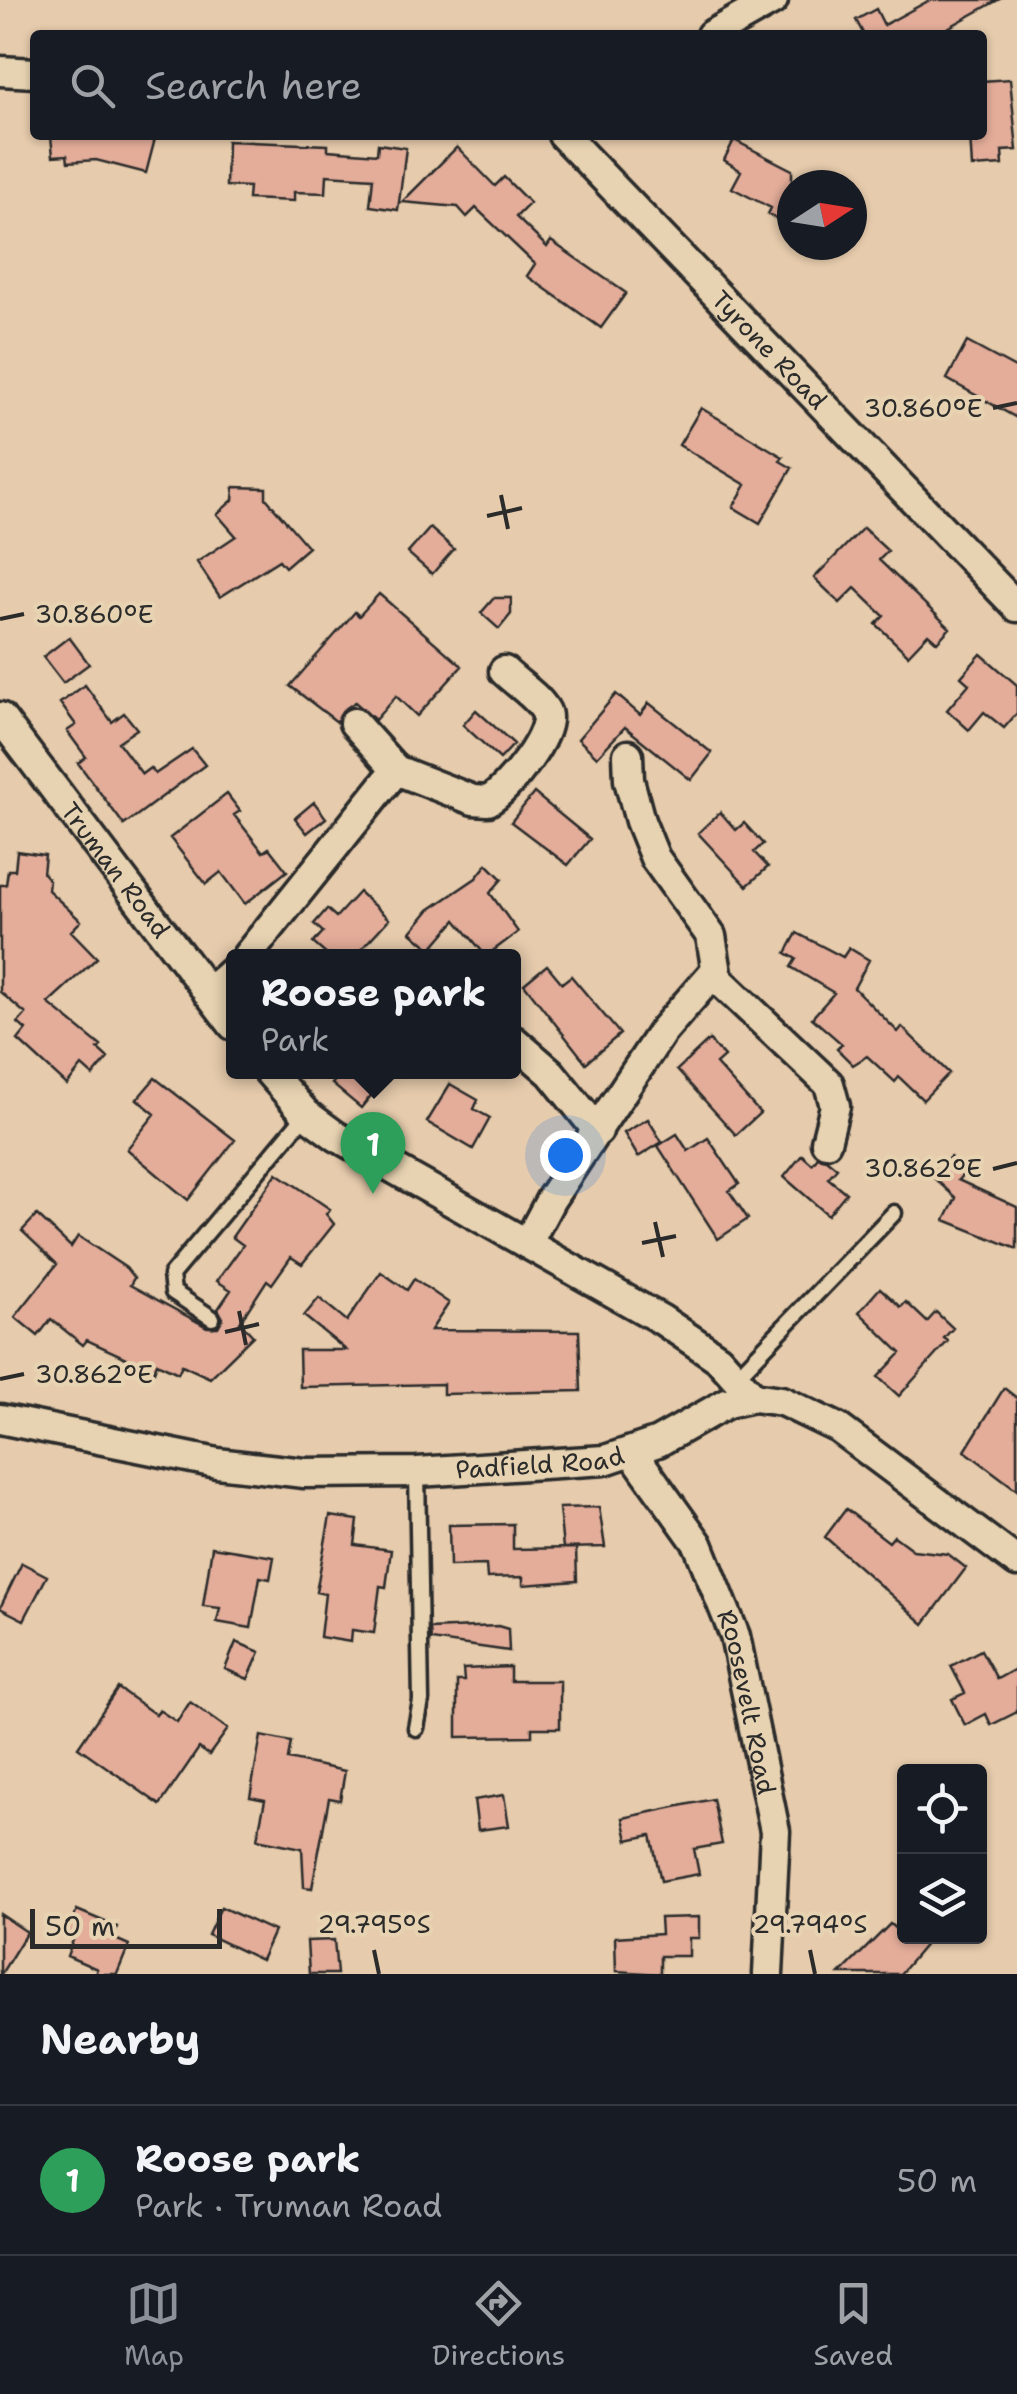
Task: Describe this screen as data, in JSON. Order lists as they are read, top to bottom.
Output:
{
  "streets": {
    "street": [
      "Tyrone Road",
      "Truman Road",
      "Padfield Road",
      "Roosevelt Road"
    ]
  },
  "crossings": [
    ["Padfield Road", "Roosevelt Road"]
  ],
  "scale_bar": "50 m",
  "north": "right",
  "page": {
    "search": "Search here",
    "popup": ["Roose park", "Park"],
    "pins": "1",
    "scale": "50 m",
    "heading": "Nearby",
    "list": [
      {
        "mark": "1",
        "name": "Roose park",
        "note": "Park · Truman Road",
        "value": "50 m"
      }
    ],
    "nav": ["Map", "Directions", "Saved"]
  },
  "coordinates": [
    "30.860°E",
    "30.862°E",
    "29.795°S",
    "29.794°S"
  ]
}
